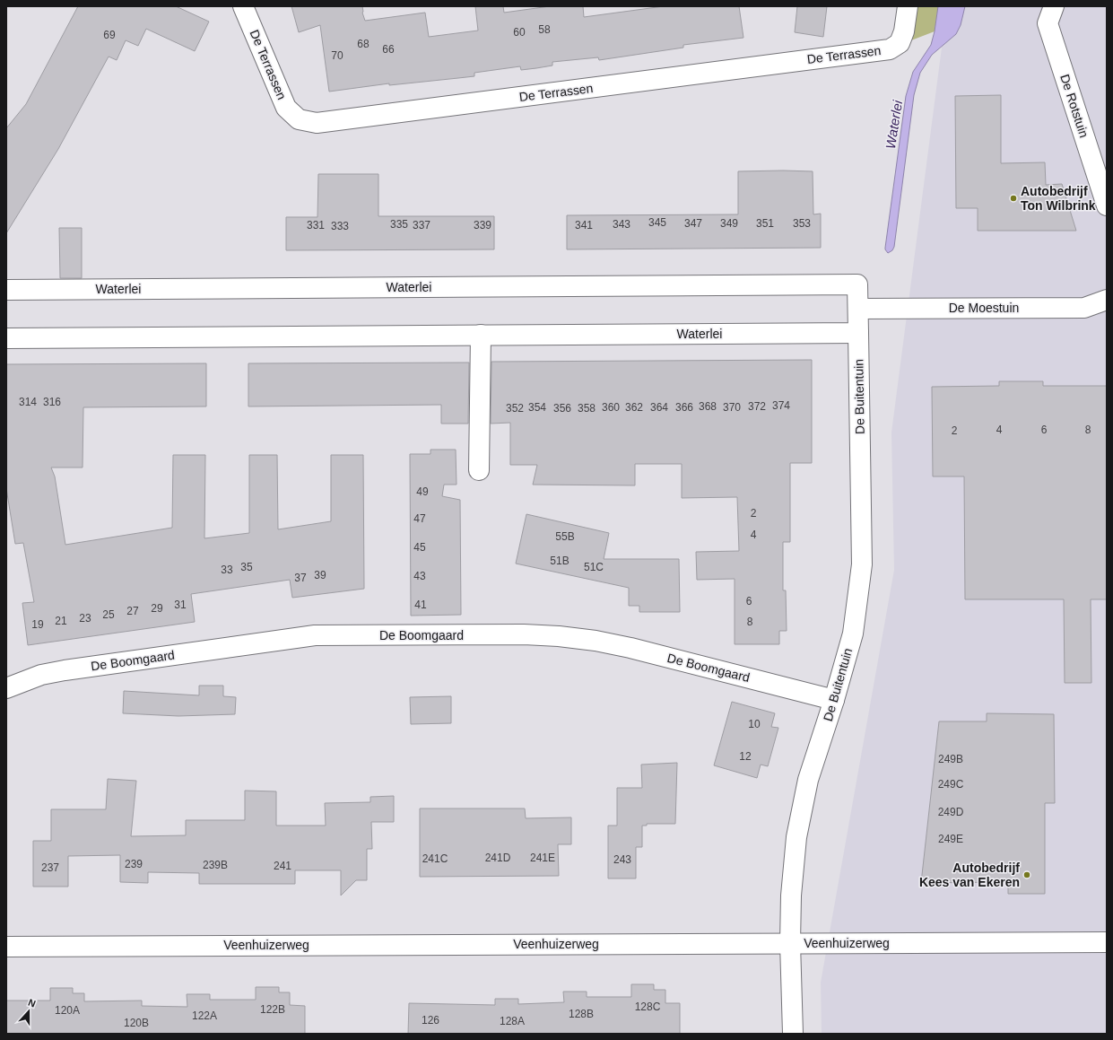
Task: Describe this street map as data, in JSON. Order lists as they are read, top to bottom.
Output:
{
  "streets": {
    "street": [
      "De Terrassen",
      "De Rotstuin",
      "Waterlei",
      "De Moestuin",
      "De Buitentuin",
      "De Boomgaard",
      "Veenhuizerweg"
    ]
  },
  "crossings": [
    ["Waterlei", "De Moestuin"],
    ["Waterlei", "De Buitentuin"],
    ["De Buitentuin", "De Boomgaard"],
    ["De Buitentuin", "Veenhuizerweg"]
  ],
  "water": ["Waterlei"],
  "places": ["Autobedrijf Ton Wilbrink", "Autobedrijf Kees van Ekeren"],
  "house_numbers": [
    "58",
    "60",
    "69",
    "68",
    "66",
    "70",
    "345",
    "347",
    "349",
    "351",
    "353",
    "335",
    "343",
    "331",
    "337",
    "339",
    "341",
    "333",
    "314",
    "316",
    "374",
    "368",
    "372",
    "354",
    "360",
    "362",
    "364",
    "366",
    "370",
    "352",
    "356",
    "358",
    "4",
    "6",
    "8",
    "2",
    "49",
    "2",
    "47",
    "4",
    "55B",
    "45",
    "51B",
    "35",
    "51C",
    "33",
    "39",
    "43",
    "37",
    "6",
    "31",
    "41",
    "29",
    "27",
    "25",
    "23",
    "21",
    "8",
    "19",
    "10",
    "12",
    "249B",
    "249C",
    "249D",
    "249E",
    "241D",
    "241E",
    "241C",
    "243",
    "239",
    "239B",
    "241",
    "237",
    "128C",
    "122B",
    "120A",
    "128B",
    "122A",
    "126",
    "128A",
    "120B"
  ],
  "north": "top"
}
